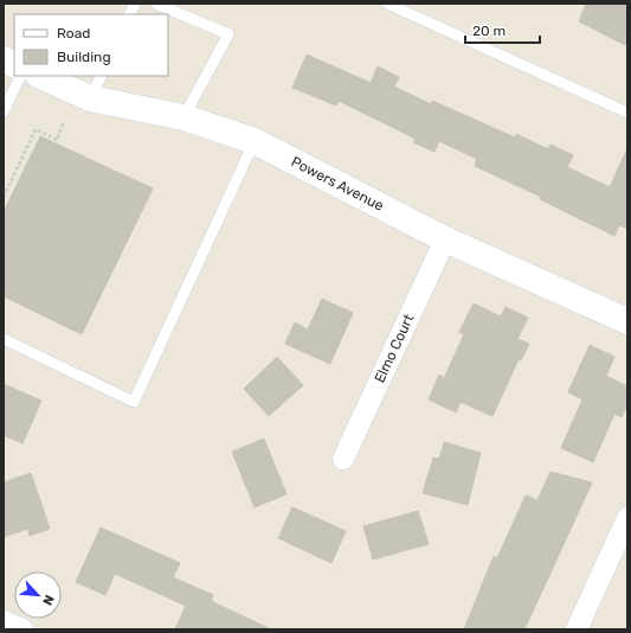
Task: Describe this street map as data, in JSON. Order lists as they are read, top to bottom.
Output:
{
  "streets": {
    "street": ["Powers Avenue", "Elmo Court"]
  },
  "crossings": [
    ["Powers Avenue", "Elmo Court"]
  ],
  "legend": ["Road", "Building"],
  "scale_bar": "20 m",
  "north": "bottom right"
}
